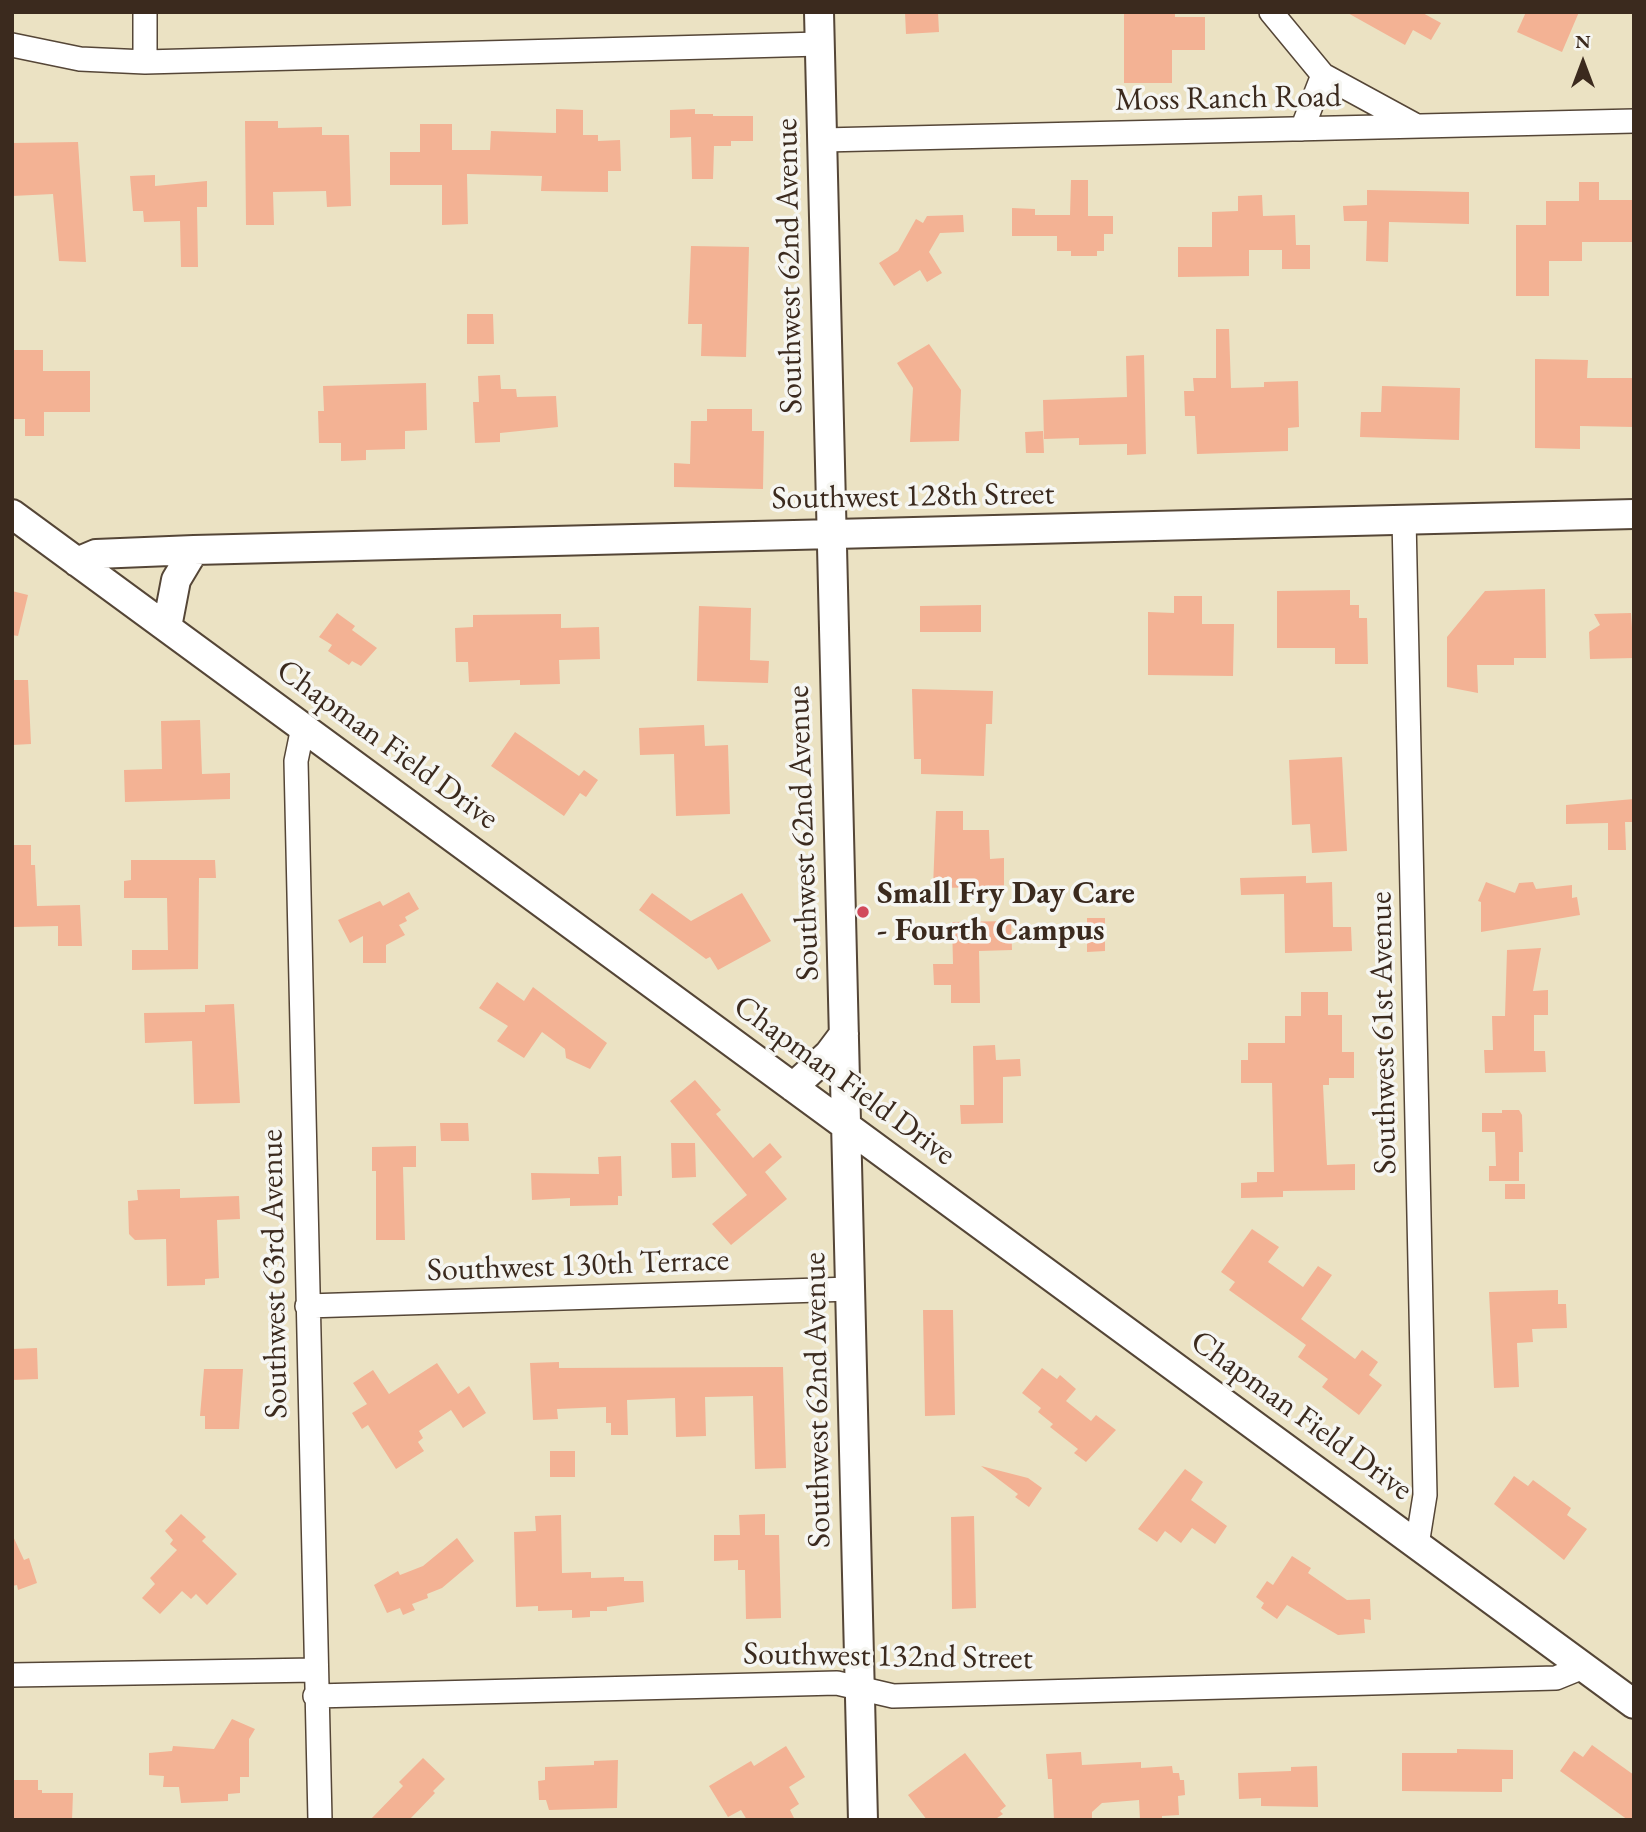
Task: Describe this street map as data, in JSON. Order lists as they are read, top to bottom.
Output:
{
  "streets": {
    "street": [
      "Moss Ranch Road",
      "Southwest 62nd Avenue",
      "Southwest 128th Street",
      "Chapman Field Drive",
      "Southwest 61st Avenue",
      "Southwest 130th Terrace",
      "Southwest 63rd Avenue",
      "Southwest 132nd Street"
    ]
  },
  "crossings": [
    ["Moss Ranch Road", "Southwest 62nd Avenue"],
    ["Southwest 62nd Avenue", "Southwest 128th Street"],
    ["Southwest 62nd Avenue", "Chapman Field Drive"],
    ["Southwest 62nd Avenue", "Southwest 130th Terrace"],
    ["Southwest 62nd Avenue", "Southwest 132nd Street"],
    ["Southwest 128th Street", "Chapman Field Drive"],
    ["Southwest 128th Street", "Southwest 61st Avenue"],
    ["Chapman Field Drive", "Southwest 61st Avenue"],
    ["Chapman Field Drive", "Southwest 63rd Avenue"],
    ["Chapman Field Drive", "Southwest 132nd Street"],
    ["Southwest 130th Terrace", "Southwest 63rd Avenue"],
    ["Southwest 63rd Avenue", "Southwest 132nd Street"]
  ],
  "places": ["Small Fry Day Care - Fourth Campus"],
  "north": "top"
}
